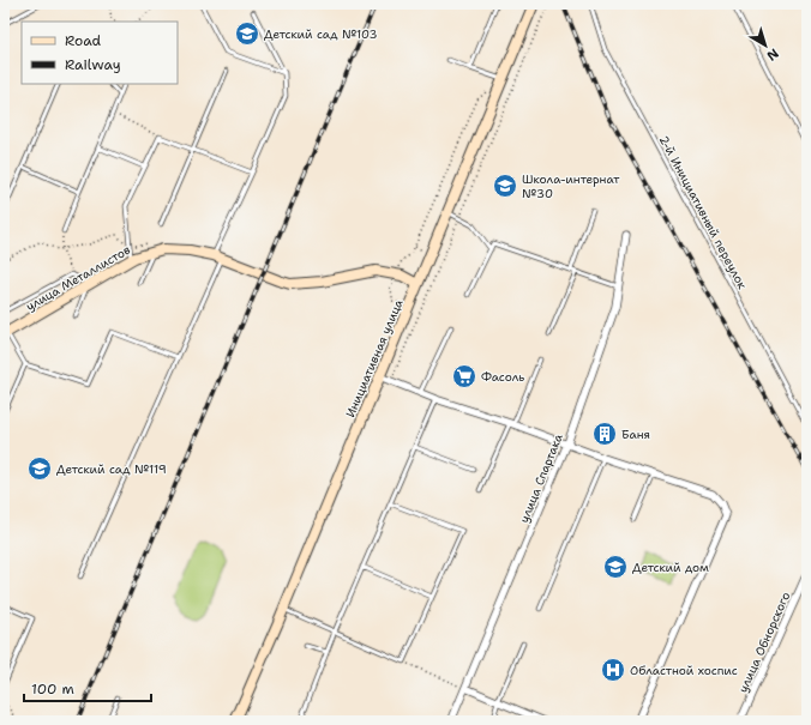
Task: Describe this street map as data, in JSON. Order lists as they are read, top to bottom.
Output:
{
  "streets": {
    "main road": ["улица Металлистов", "Инициативная улица"],
    "street": ["улица Спартака", "улица Обнорского"],
    "lane": ["2-й Инициативный переулок"]
  },
  "crossings": [
    ["улица Металлистов", "Инициативная улица"]
  ],
  "places": {
    "school or university": [
      "Детский сад №103",
      "Школа-интернат №30",
      "Детский сад №119",
      "Детский дом"
    ],
    "supermarket": ["Фасоль"],
    "building": ["Баня"],
    "hospital": ["Областной хоспис"]
  },
  "legend": ["Road", "Railway"],
  "scale_bar": "100 m",
  "north": "bottom right"
}
